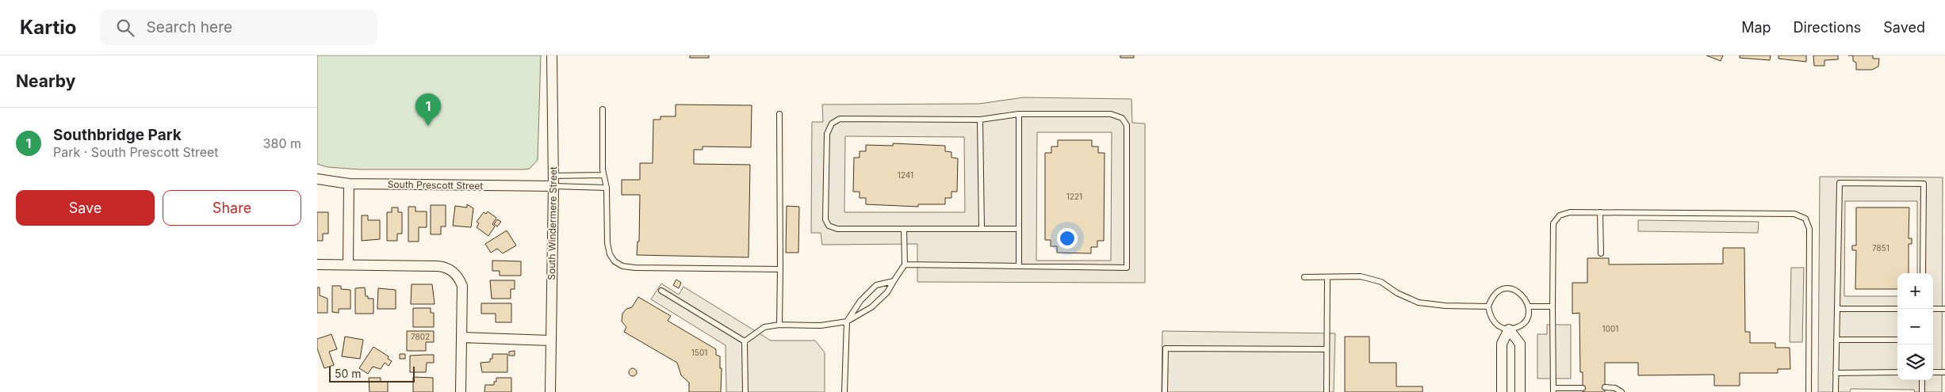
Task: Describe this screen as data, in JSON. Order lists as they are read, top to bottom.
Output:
{
  "streets": {
    "street": ["South Prescott Street", "South Windermere Street"]
  },
  "crossings": [
    ["South Prescott Street", "South Windermere Street"]
  ],
  "house_numbers": [
    "1241",
    "1221",
    "7851",
    "1001",
    "7802",
    "1501"
  ],
  "scale_bar": "50 m",
  "page": {
    "header": "Kartio",
    "search": "Search here",
    "nav": ["Map", "Directions", "Saved"],
    "heading": "Nearby",
    "pins": "1",
    "list": [
      {
        "mark": "1",
        "name": "Southbridge Park",
        "note": "Park · South Prescott Street",
        "value": "380 m"
      }
    ],
    "buttons": ["Save", "Share"],
    "map_buttons": ["+", "−"],
    "scale": "50 m"
  }
}
